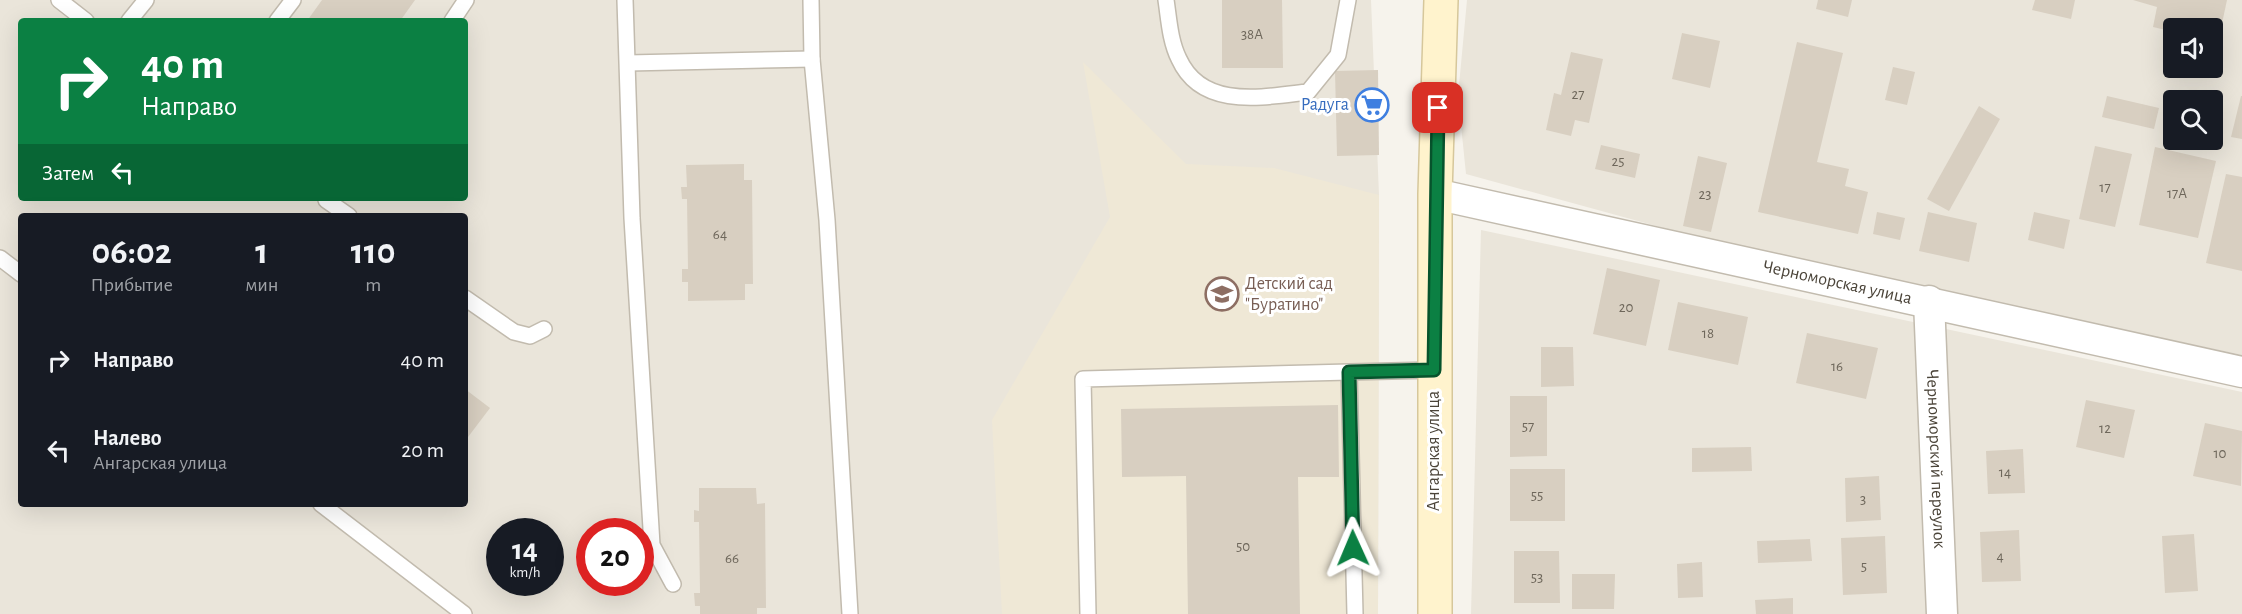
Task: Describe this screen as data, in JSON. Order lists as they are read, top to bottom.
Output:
{
  "streets": {
    "main road": ["Ангарская улица"],
    "street": ["Черноморская улица", "Черноморский переулок"]
  },
  "crossings": [
    ["Черноморская улица", "Ангарская улица"],
    ["Черноморская улица", "Черноморский переулок"]
  ],
  "places": {
    "supermarket": ["Радуга"],
    "school or university": ["Детский сад \"Буратино\""]
  },
  "house_numbers": [
    "38А",
    "27",
    "25",
    "17",
    "17А",
    "23",
    "64",
    "20",
    "18",
    "16",
    "57",
    "12",
    "10",
    "14",
    "55",
    "3",
    "50",
    "4",
    "66",
    "5",
    "53"
  ],
  "page": {
    "turn": ["40 m", "Направо"],
    "then": "Затем",
    "eta": [
      "06:02",
      "Прибытие",
      "1",
      "мин",
      "110",
      "m"
    ],
    "list": [
      {
        "name": "Направо",
        "value": "40 m"
      },
      {
        "name": "Налево",
        "note": "Ангарская улица",
        "value": "20 m"
      }
    ],
    "speed": "14 km/h",
    "limit": "20"
  }
}
